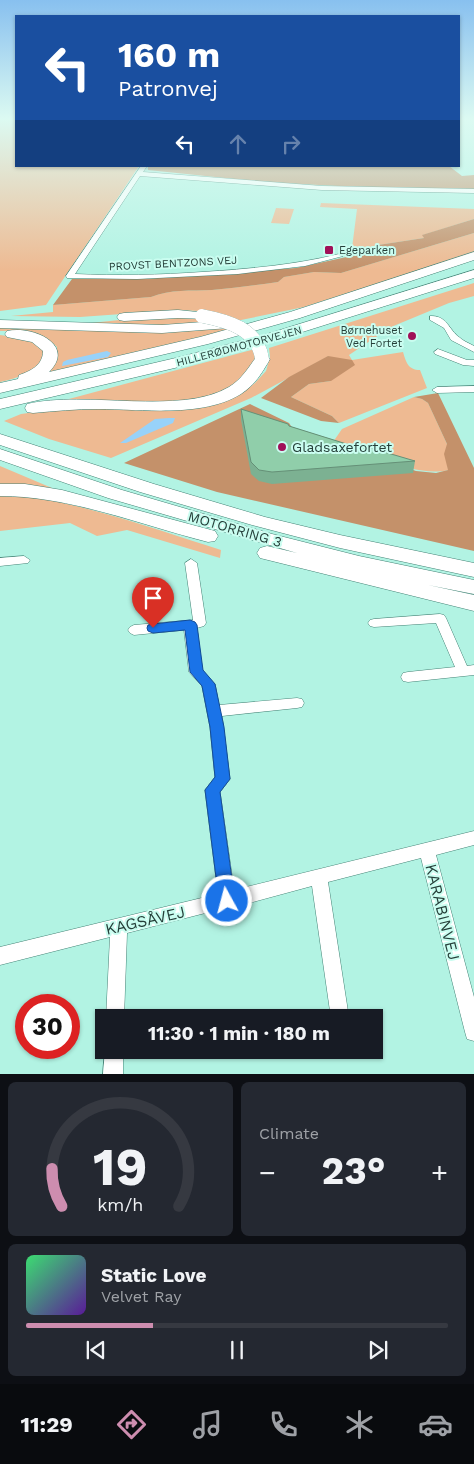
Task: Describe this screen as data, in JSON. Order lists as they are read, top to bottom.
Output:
{
  "streets": {
    "highway": ["HILLERØDMOTORVEJEN", "MOTORRING 3"],
    "street": ["PROVST BENTZONS VEJ", "KARABINVEJ", "KAGSÅVEJ"]
  },
  "crossings": [
    ["KARABINVEJ", "KAGSÅVEJ"]
  ],
  "places": {
    "transit": ["Egeparken"],
    "other": ["Børnehuset Ved Fortet", "Gladsaxefortet"]
  },
  "page": {
    "turn": ["160 m", "Patronvej"],
    "limit": "30",
    "trip": "11:30 · 1 min · 180 m",
    "tile": "Climate",
    "heat": ["−", "23°", "+"],
    "song": ["Static Love", "Velvet Ray"],
    "tabs": "11:29",
    "gauge": ["19", "km/h"]
  }
}
